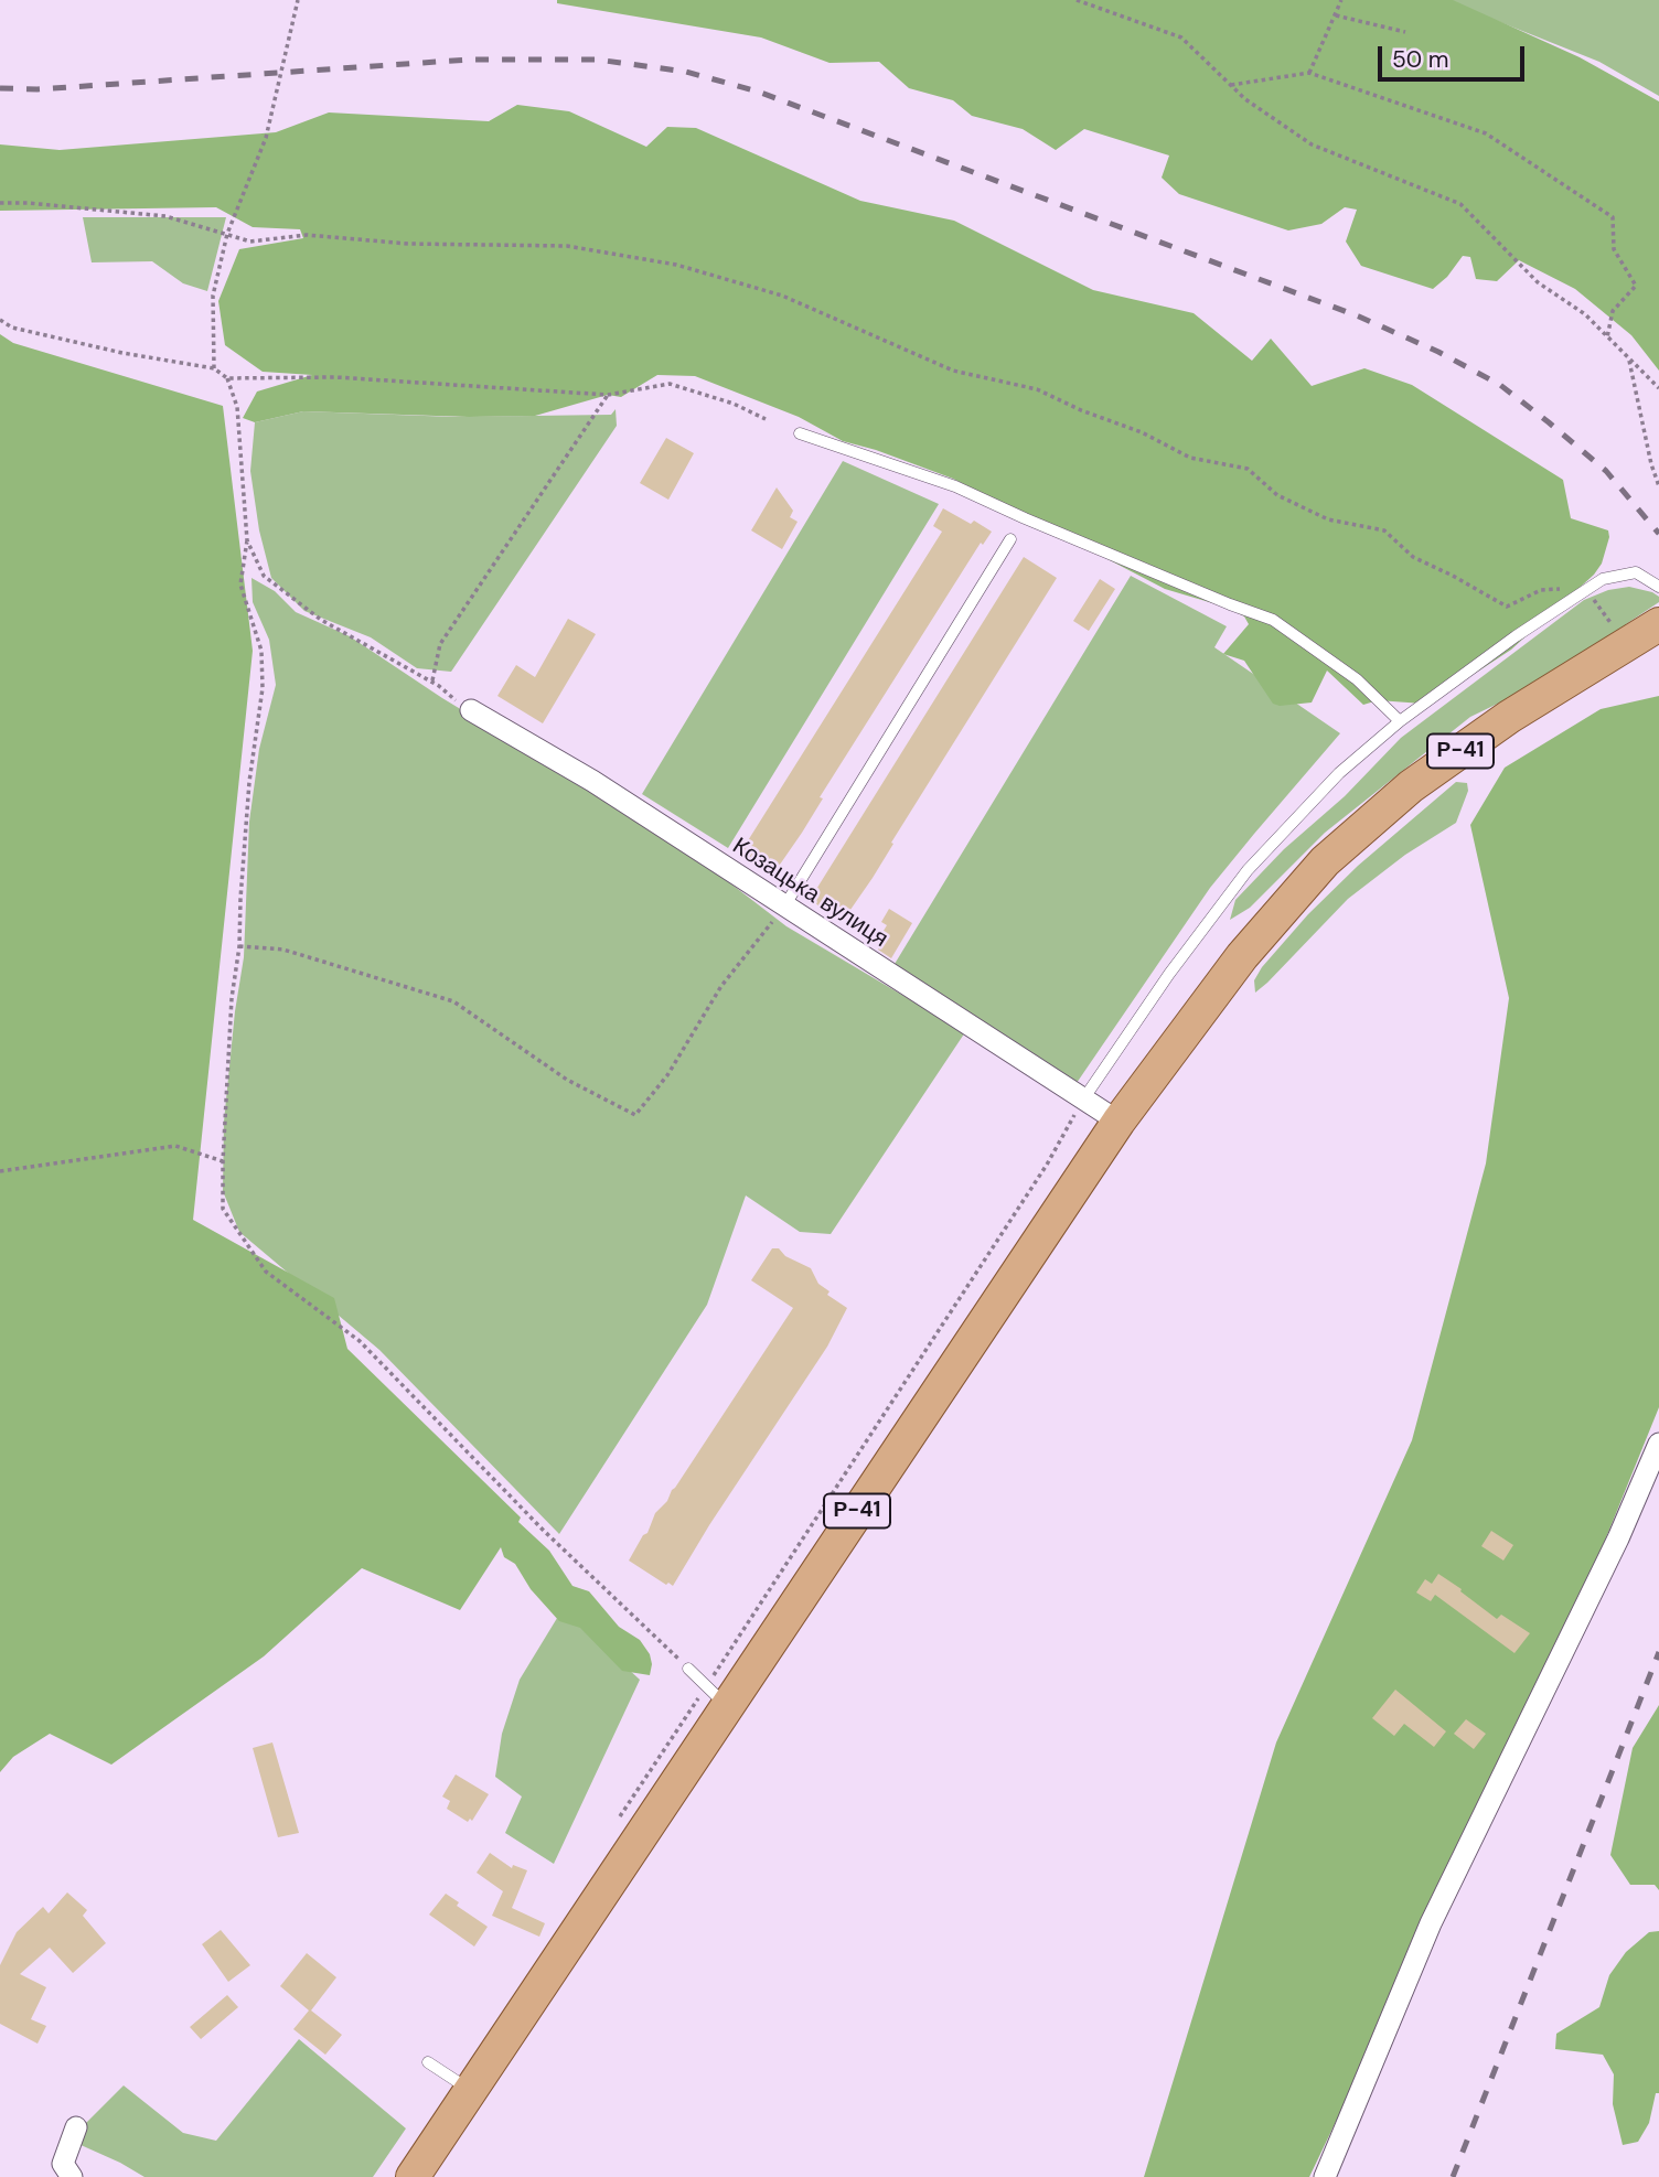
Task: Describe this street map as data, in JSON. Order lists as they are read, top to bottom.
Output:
{
  "streets": {
    "main road": ["Р-41"],
    "street": ["Козацька вулиця"]
  },
  "crossings": [
    ["Р-41", "Козацька вулиця"]
  ],
  "scale_bar": "50 m"
}
